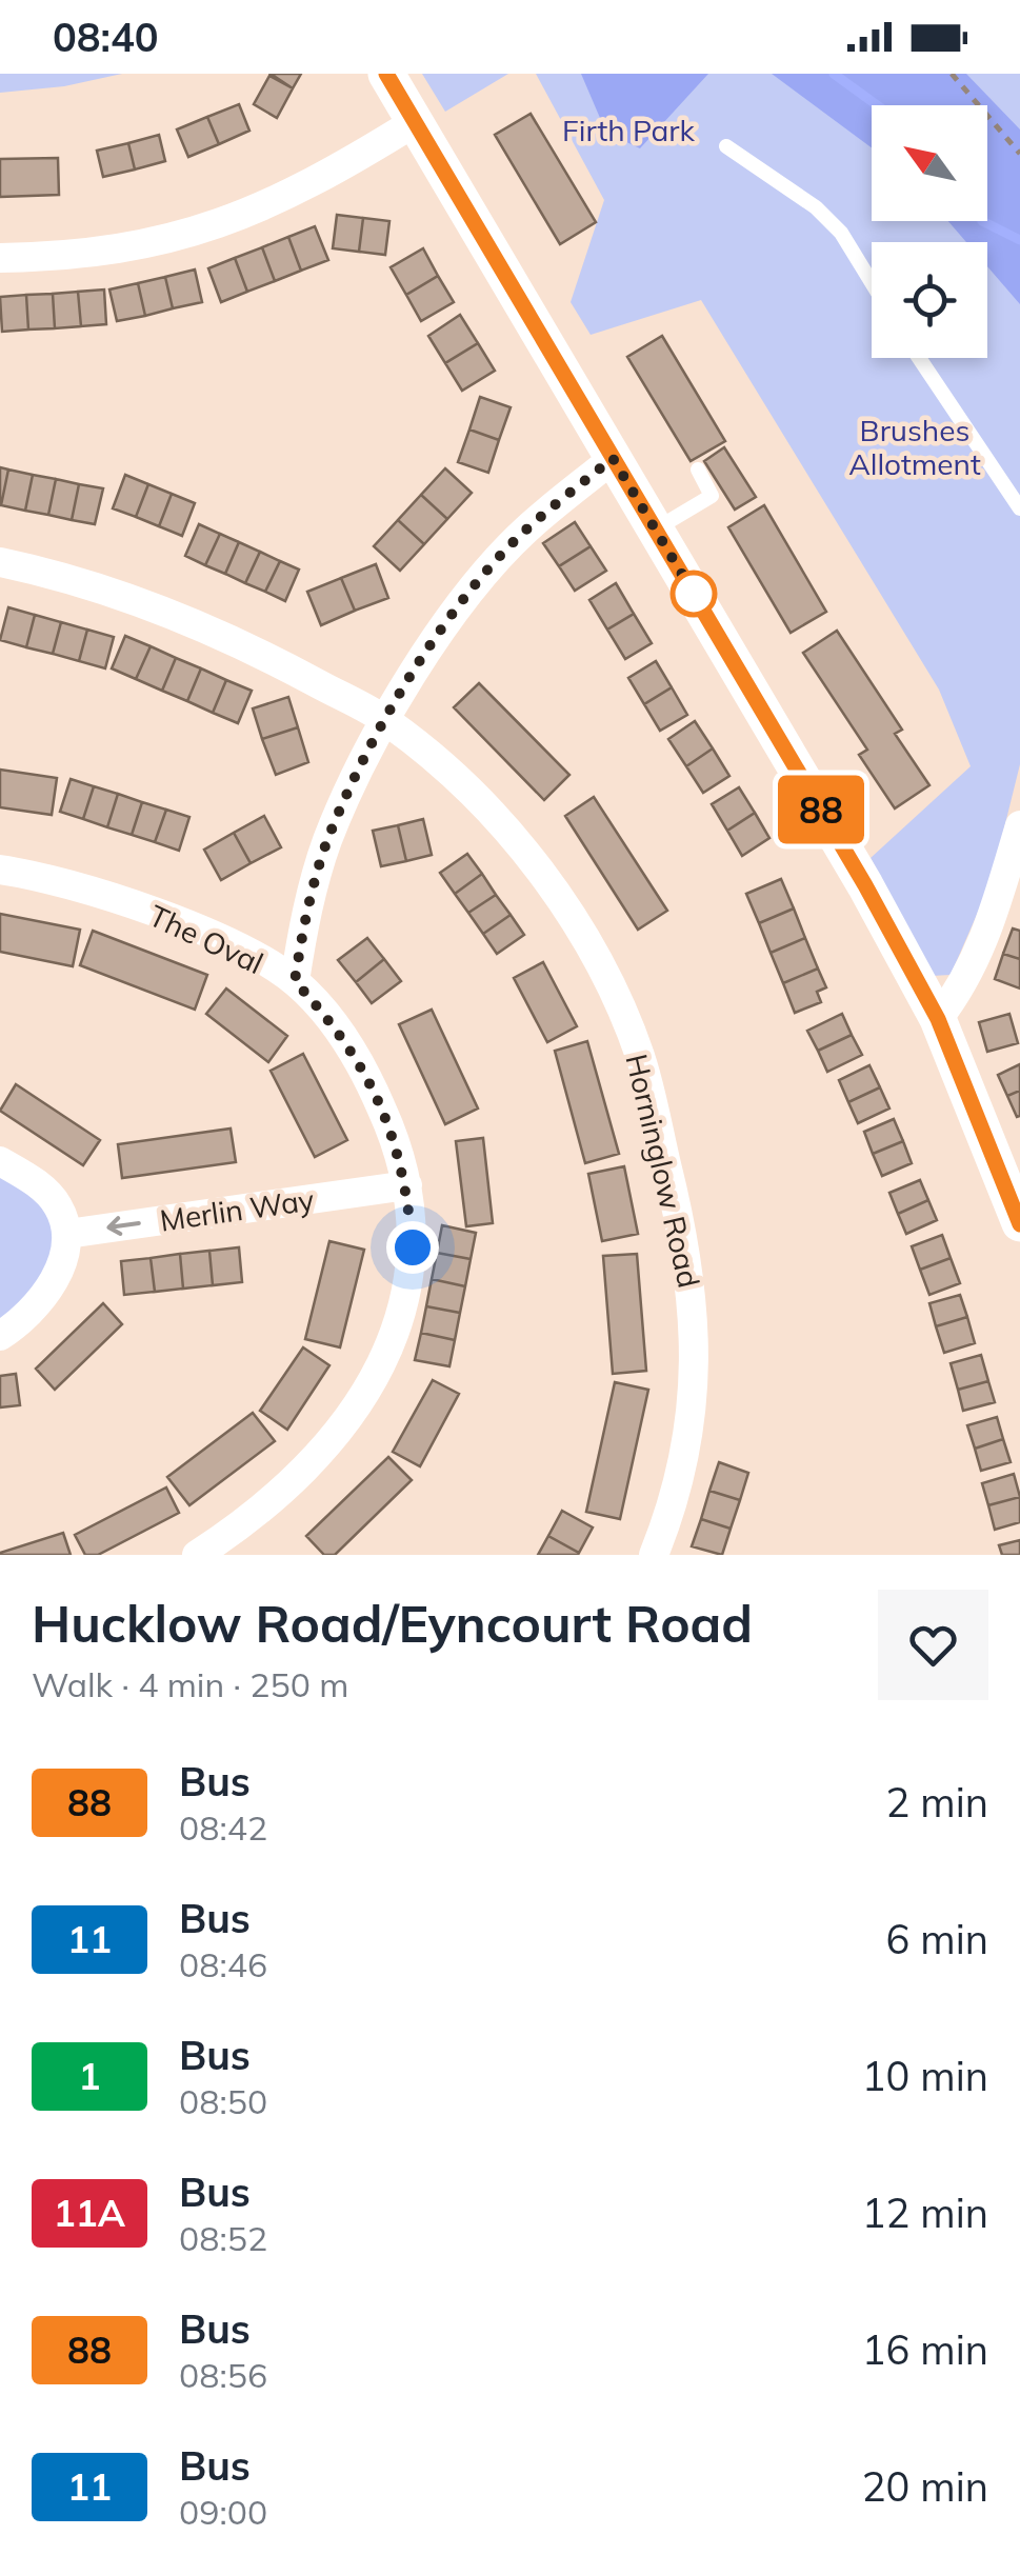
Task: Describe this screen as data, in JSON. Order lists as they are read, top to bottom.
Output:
{
  "streets": {
    "street": ["The Oval", "Horninglow Road", "Merlin Way"]
  },
  "crossings": [
    ["The Oval", "Merlin Way"]
  ],
  "one_way": ["Merlin Way"],
  "parks": ["Firth Park", "Brushes Allotment"],
  "lines": ["bus line 88"],
  "north": "top left",
  "page": {
    "status": "08:40",
    "on_map": "88",
    "heading": ["Hucklow Road/Eyncourt Road", "Walk · 4 min · 250 m"],
    "list": [
      {
        "mark": "88",
        "name": "Bus",
        "note": "08:42",
        "value": "2 min"
      },
      {
        "mark": "11",
        "name": "Bus",
        "note": "08:46",
        "value": "6 min"
      },
      {
        "mark": "1",
        "name": "Bus",
        "note": "08:50",
        "value": "10 min"
      },
      {
        "mark": "11A",
        "name": "Bus",
        "note": "08:52",
        "value": "12 min"
      },
      {
        "mark": "88",
        "name": "Bus",
        "note": "08:56",
        "value": "16 min"
      },
      {
        "mark": "11",
        "name": "Bus",
        "note": "09:00",
        "value": "20 min"
      }
    ]
  }
}
